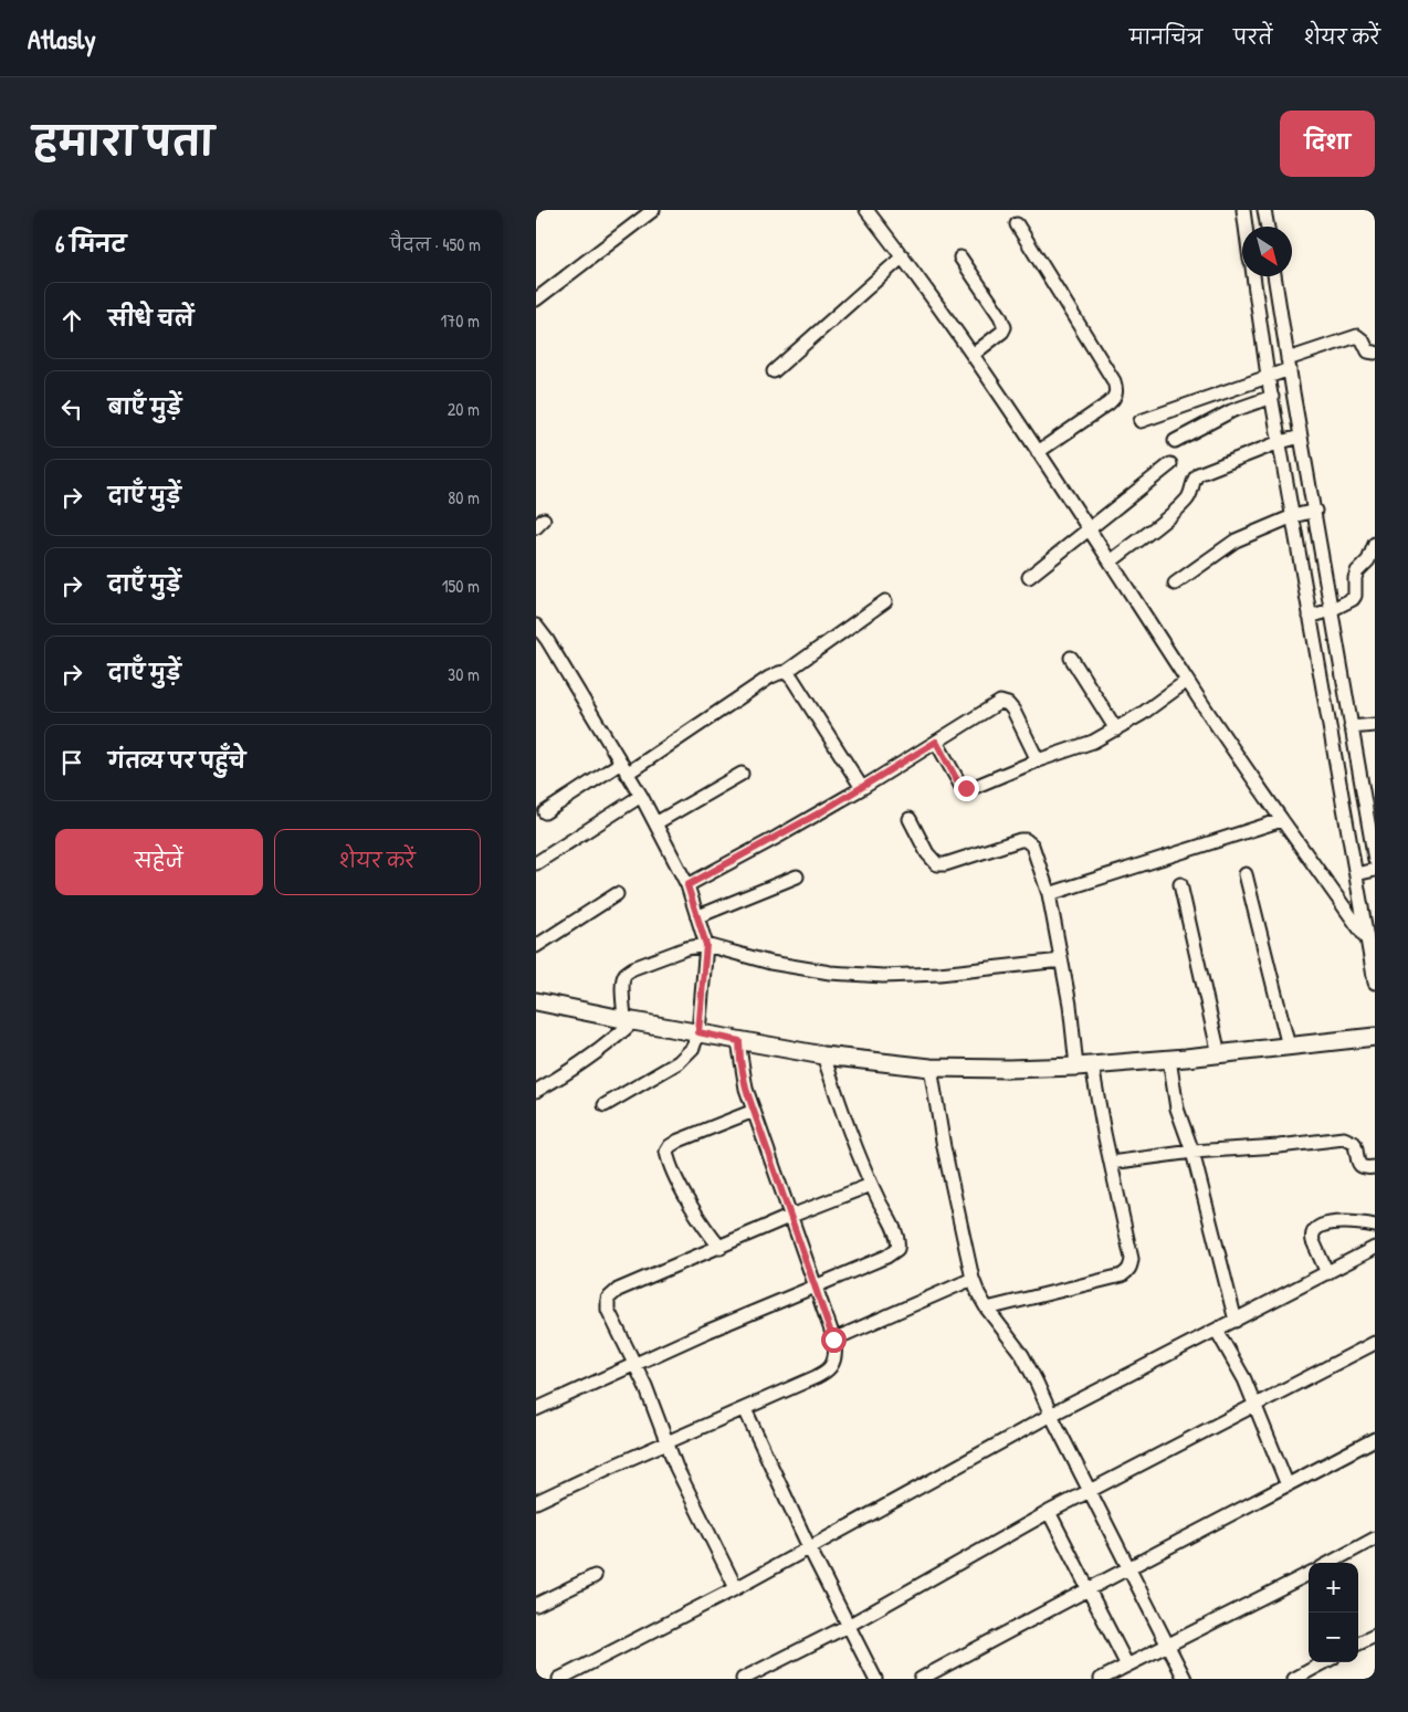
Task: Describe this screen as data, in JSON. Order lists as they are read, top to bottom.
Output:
{
  "north": "bottom right",
  "page": {
    "header": "Atlasly",
    "nav": ["मानचित्र", "परतें", "शेयर करें"],
    "title": "हमारा पता",
    "buttons": [
      "दिशा",
      ["सहेजें", "शेयर करें"]
    ],
    "heading": ["6 मिनट", "पैदल · 450 m"],
    "list": [
      ["सीधे चलें", "170 m"],
      ["बाएँ मुड़ें", "20 m"],
      ["दाएँ मुड़ें", "80 m"],
      ["दाएँ मुड़ें", "150 m"],
      ["दाएँ मुड़ें", "30 m"],
      "गंतव्य पर पहुँचे"
    ],
    "map_buttons": ["+", "−"]
  }
}
